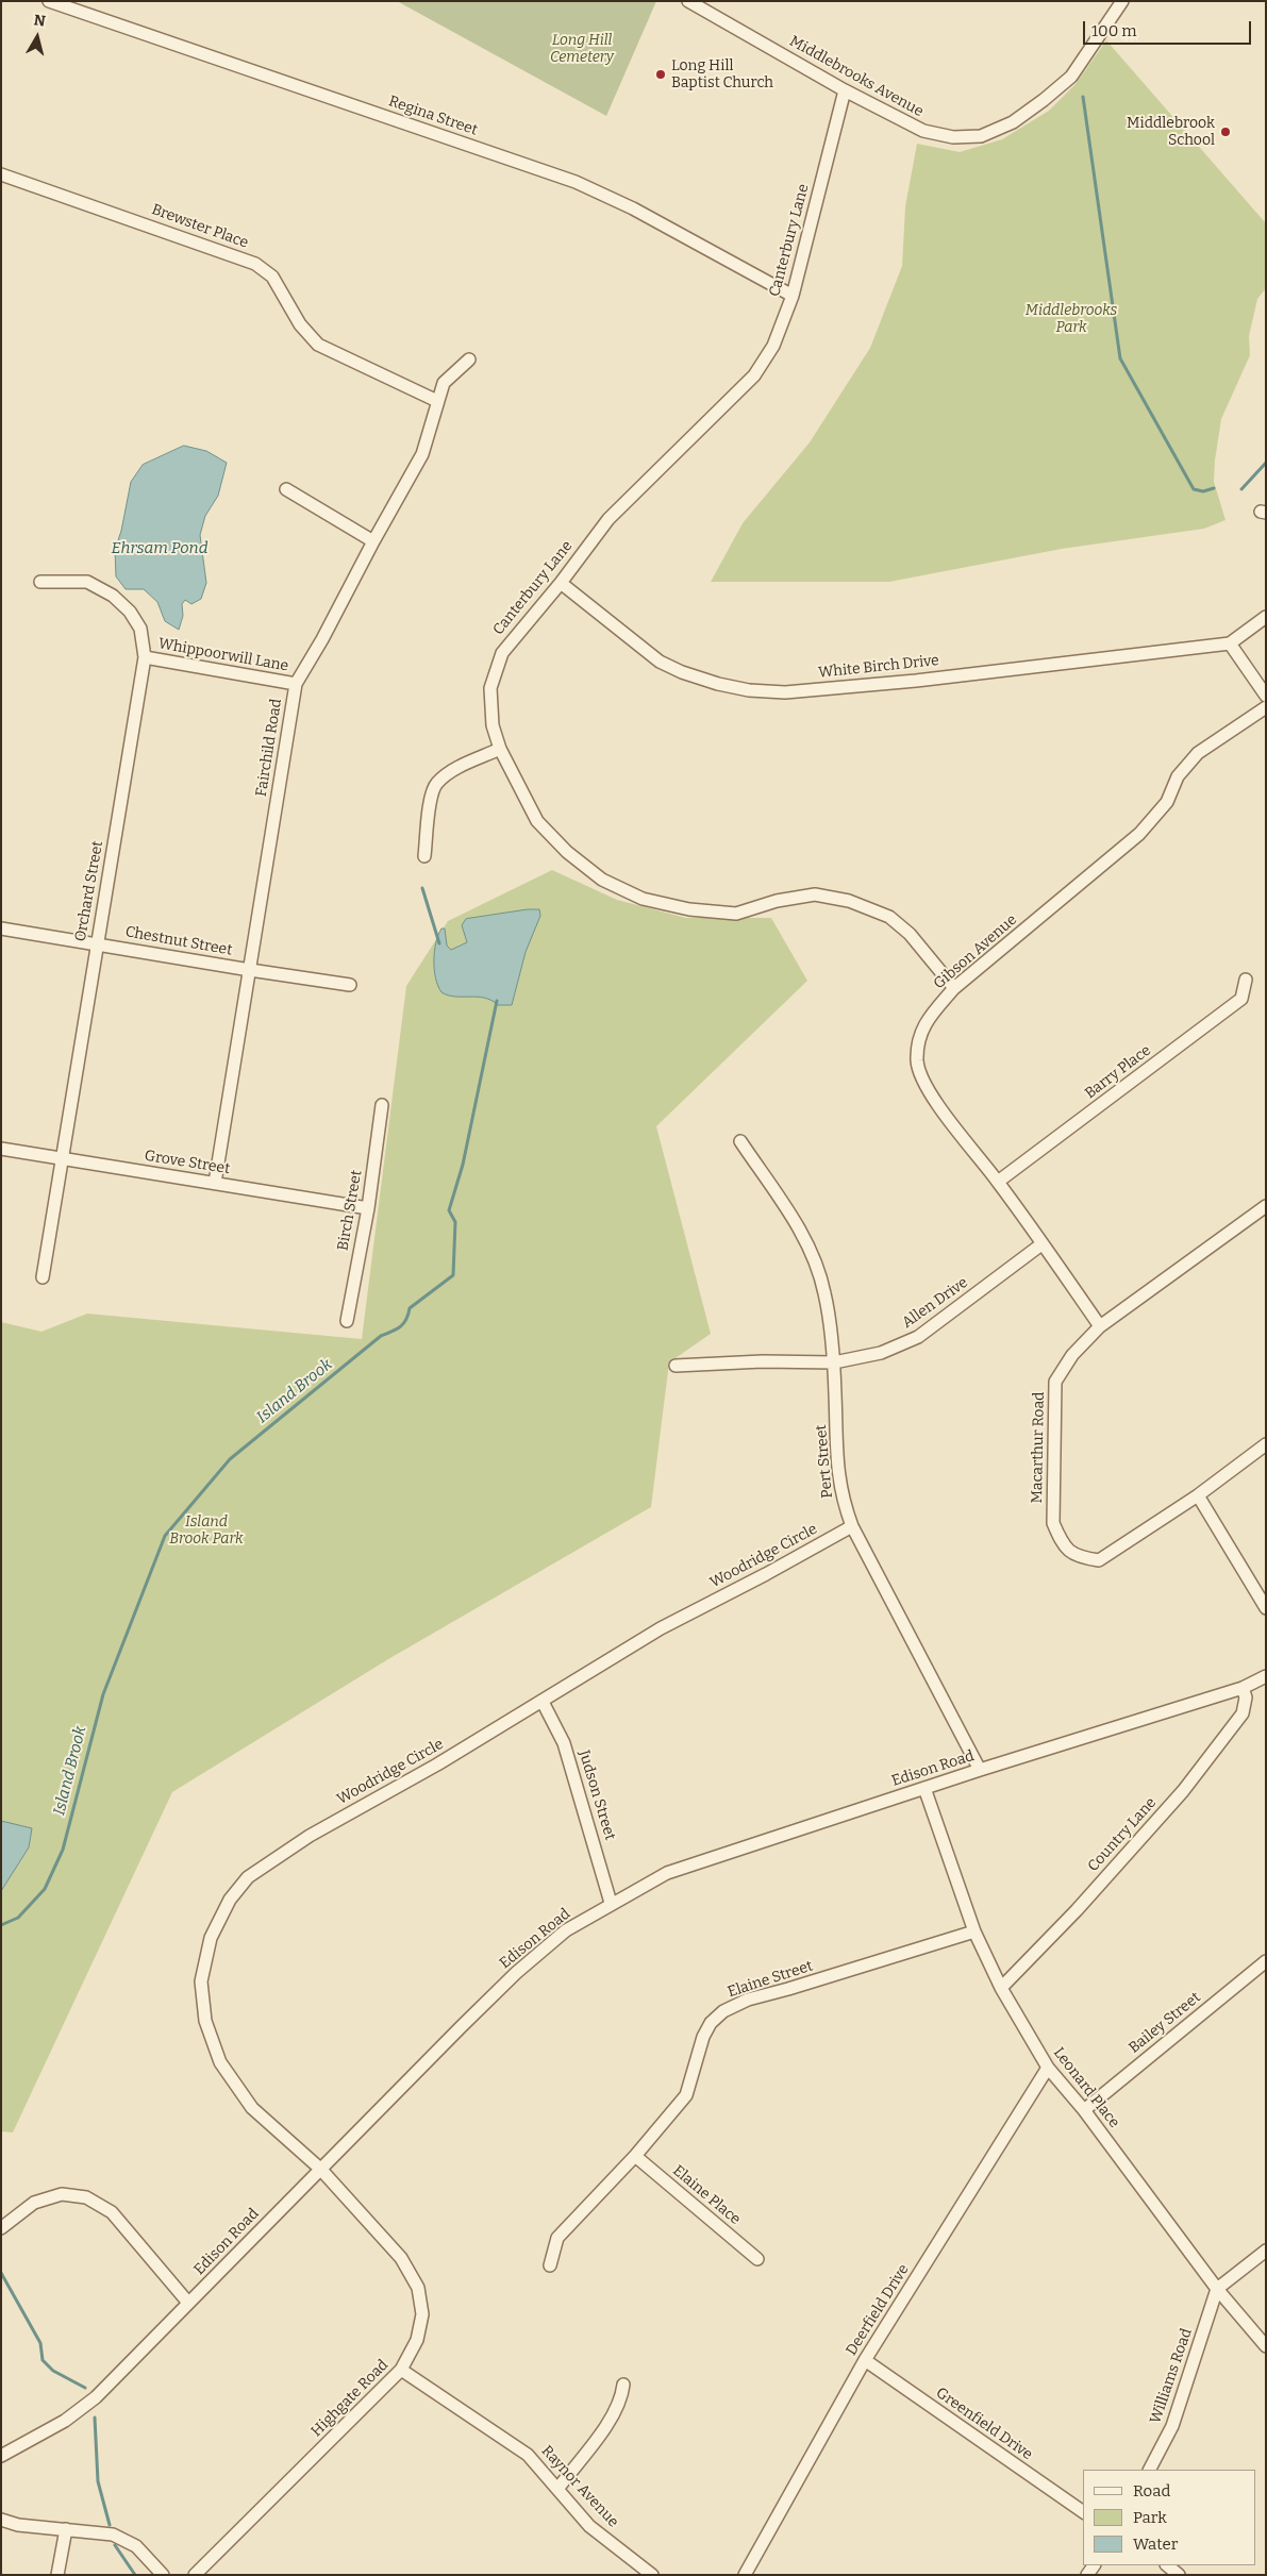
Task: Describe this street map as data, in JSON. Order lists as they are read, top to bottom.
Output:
{
  "streets": {
    "street": [
      "Middlebrooks Avenue",
      "Regina Street",
      "Brewster Place",
      "Canterbury Lane",
      "Whippoorwill Lane",
      "White Birch Drive",
      "Fairchild Road",
      "Orchard Street",
      "Chestnut Street",
      "Gibson Avenue",
      "Barry Place",
      "Grove Street",
      "Birch Street",
      "Allen Drive",
      "Macarthur Road",
      "Pert Street",
      "Woodridge Circle",
      "Edison Road",
      "Judson Street",
      "Country Lane",
      "Elaine Street",
      "Bailey Street",
      "Leonard Place",
      "Elaine Place",
      "Deerfield Drive",
      "Williams Road",
      "Highgate Road",
      "Greenfield Drive",
      "Raynor Avenue"
    ]
  },
  "crossings": [
    ["Middlebrooks Avenue", "Canterbury Lane"],
    ["Regina Street", "Canterbury Lane"],
    ["Brewster Place", "Fairchild Road"],
    ["Canterbury Lane", "White Birch Drive"],
    ["Canterbury Lane", "Gibson Avenue"],
    ["Whippoorwill Lane", "Fairchild Road"],
    ["Whippoorwill Lane", "Orchard Street"],
    ["Fairchild Road", "Chestnut Street"],
    ["Fairchild Road", "Grove Street"],
    ["Orchard Street", "Chestnut Street"],
    ["Orchard Street", "Grove Street"],
    ["Gibson Avenue", "Barry Place"],
    ["Gibson Avenue", "Allen Drive"],
    ["Gibson Avenue", "Macarthur Road"],
    ["Grove Street", "Birch Street"],
    ["Allen Drive", "Pert Street"],
    ["Pert Street", "Woodridge Circle"],
    ["Pert Street", "Edison Road"],
    ["Woodridge Circle", "Edison Road"],
    ["Woodridge Circle", "Judson Street"],
    ["Woodridge Circle", "Highgate Road"],
    ["Edison Road", "Judson Street"],
    ["Edison Road", "Country Lane"],
    ["Edison Road", "Leonard Place"],
    ["Edison Road", "Highgate Road"],
    ["Country Lane", "Leonard Place"],
    ["Elaine Street", "Leonard Place"],
    ["Elaine Street", "Elaine Place"],
    ["Bailey Street", "Leonard Place"],
    ["Leonard Place", "Deerfield Drive"],
    ["Leonard Place", "Williams Road"],
    ["Deerfield Drive", "Greenfield Drive"],
    ["Highgate Road", "Raynor Avenue"]
  ],
  "water": ["Ehrsam Pond", "Island Brook"],
  "parks": ["Long Hill Cemetery", "Middlebrooks Park", "Island Brook Park"],
  "places": ["Long Hill Baptist Church", "Middlebrook School"],
  "legend": ["Road", "Park", "Water"],
  "scale_bar": "100 m",
  "north": "top"
}
